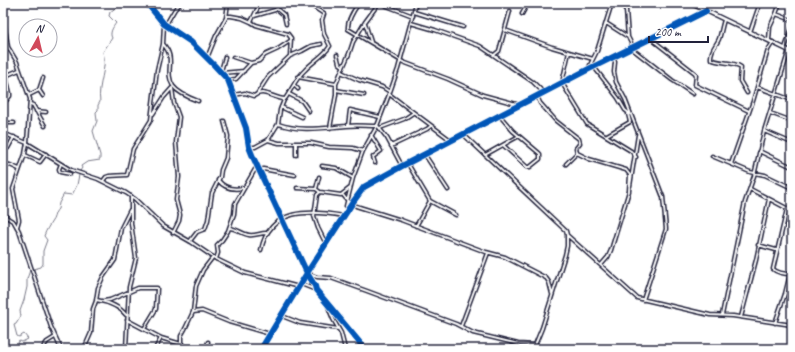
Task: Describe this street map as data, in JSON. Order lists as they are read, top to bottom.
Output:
{
  "scale_bar": "200 m",
  "north": "top"
}
